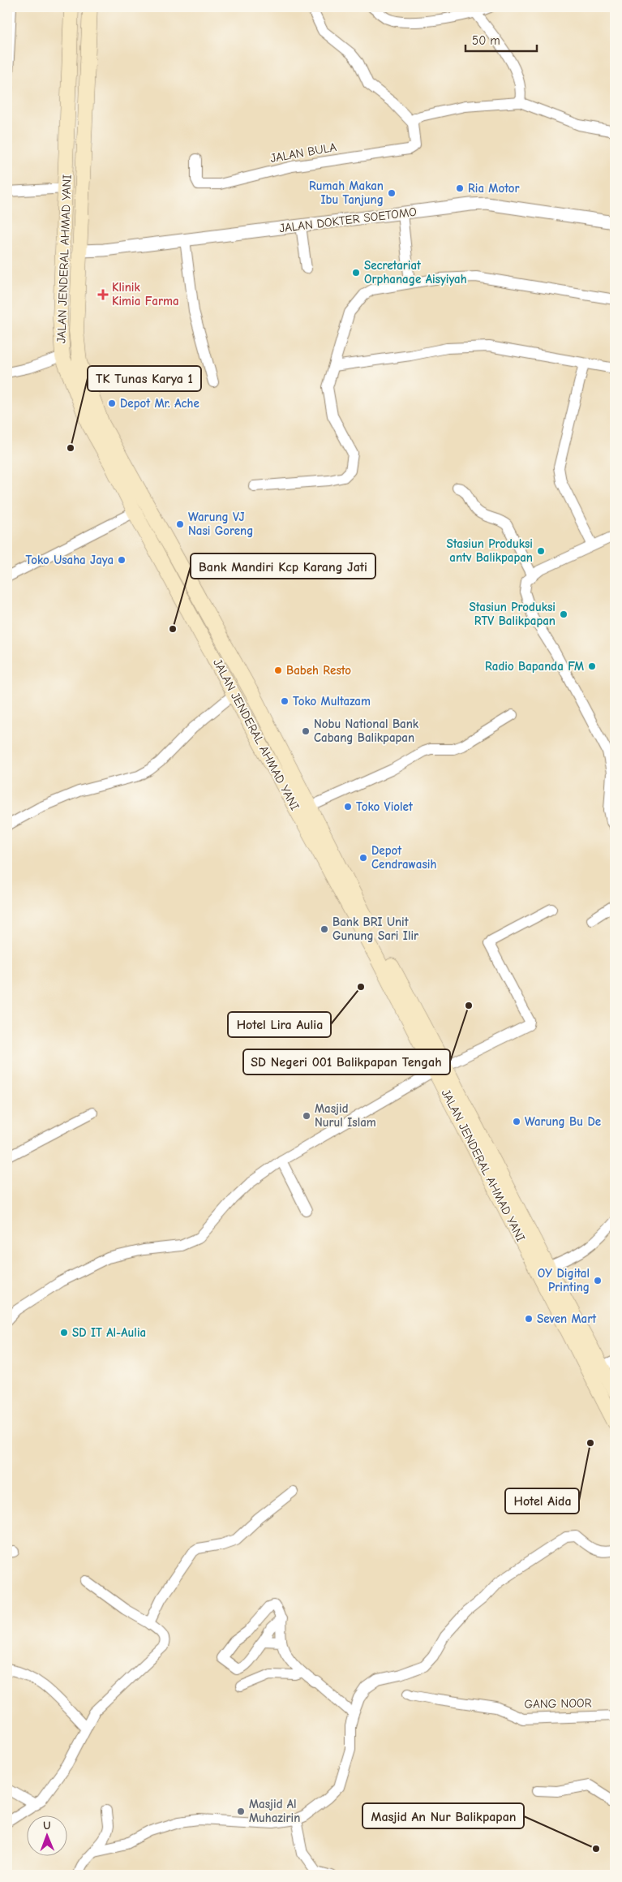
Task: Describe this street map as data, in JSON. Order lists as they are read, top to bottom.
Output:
{
  "streets": {
    "main road": ["JALAN JENDERAL AHMAD YANI"],
    "street": ["JALAN BULA", "JALAN DOKTER SOETOMO", "GANG NOOR"]
  },
  "crossings": [
    ["JALAN DOKTER SOETOMO", "JALAN JENDERAL AHMAD YANI"]
  ],
  "places": {
    "other": [
      "Ria Motor",
      "Rumah Makan Ibu Tanjung",
      "Secretariat Orphanage Aisyiyah",
      "Depot Mr. Ache",
      "TK Tunas Karya 1",
      "Warung VJ Nasi Goreng",
      "Stasiun Produksi antv Balikpapan",
      "Toko Usaha Jaya",
      "Stasiun Produksi RTV Balikpapan",
      "Bank Mandiri Kcp Karang Jati",
      "Radio Bapanda FM",
      "Babeh Resto",
      "Toko Multazam",
      "Nobu National Bank Cabang Balikpapan",
      "Toko Violet",
      "Depot Cendrawasih",
      "Bank BRI Unit Gunung Sari Ilir",
      "Hotel Lira Aulia",
      "SD Negeri 001 Balikpapan Tengah",
      "Masjid Nurul Islam",
      "Warung Bu De",
      "OY Digital Printing",
      "Seven Mart",
      "SD IT Al-Aulia",
      "Hotel Aida",
      "Masjid Al Muhazirin",
      "Masjid An Nur Balikpapan"
    ],
    "health": ["Klinik Kimia Farma"]
  },
  "scale_bar": "50 m",
  "north": "top"
}
